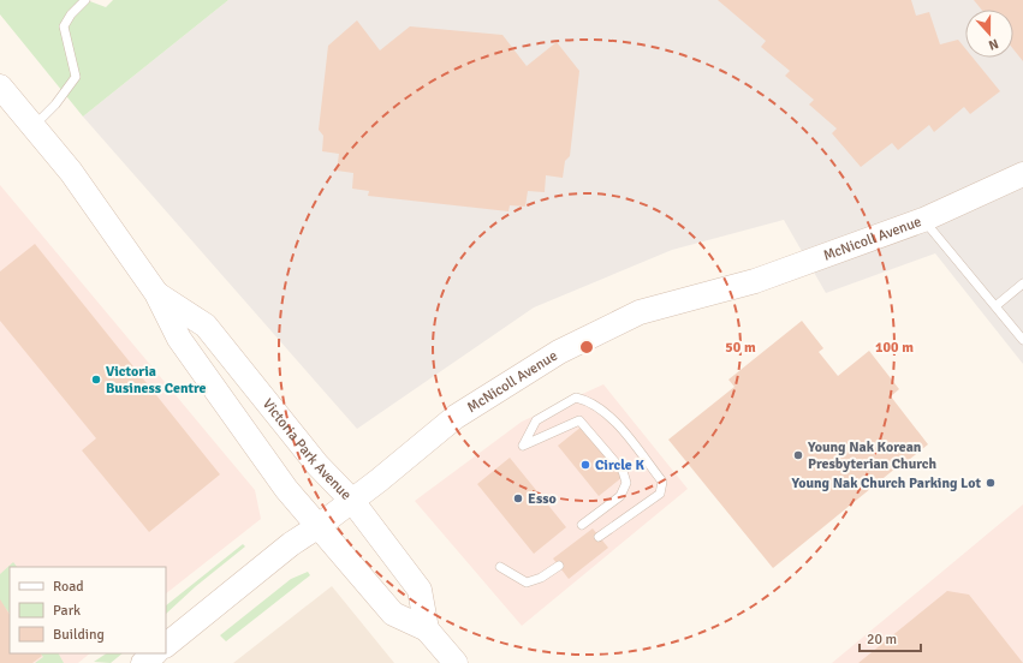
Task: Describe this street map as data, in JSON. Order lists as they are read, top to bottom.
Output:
{
  "streets": {
    "main road": ["McNicoll Avenue", "Victoria Park Avenue"]
  },
  "crossings": [
    ["McNicoll Avenue", "Victoria Park Avenue"]
  ],
  "places": [
    "Victoria Business Centre",
    "Young Nak Korean Presbyterian Church",
    "Circle K",
    "Young Nak Church Parking Lot",
    "Esso"
  ],
  "legend": ["Road", "Park", "Building"],
  "scale_bar": "20 m",
  "north": "bottom",
  "rings": ["50 m", "100 m"]
}
